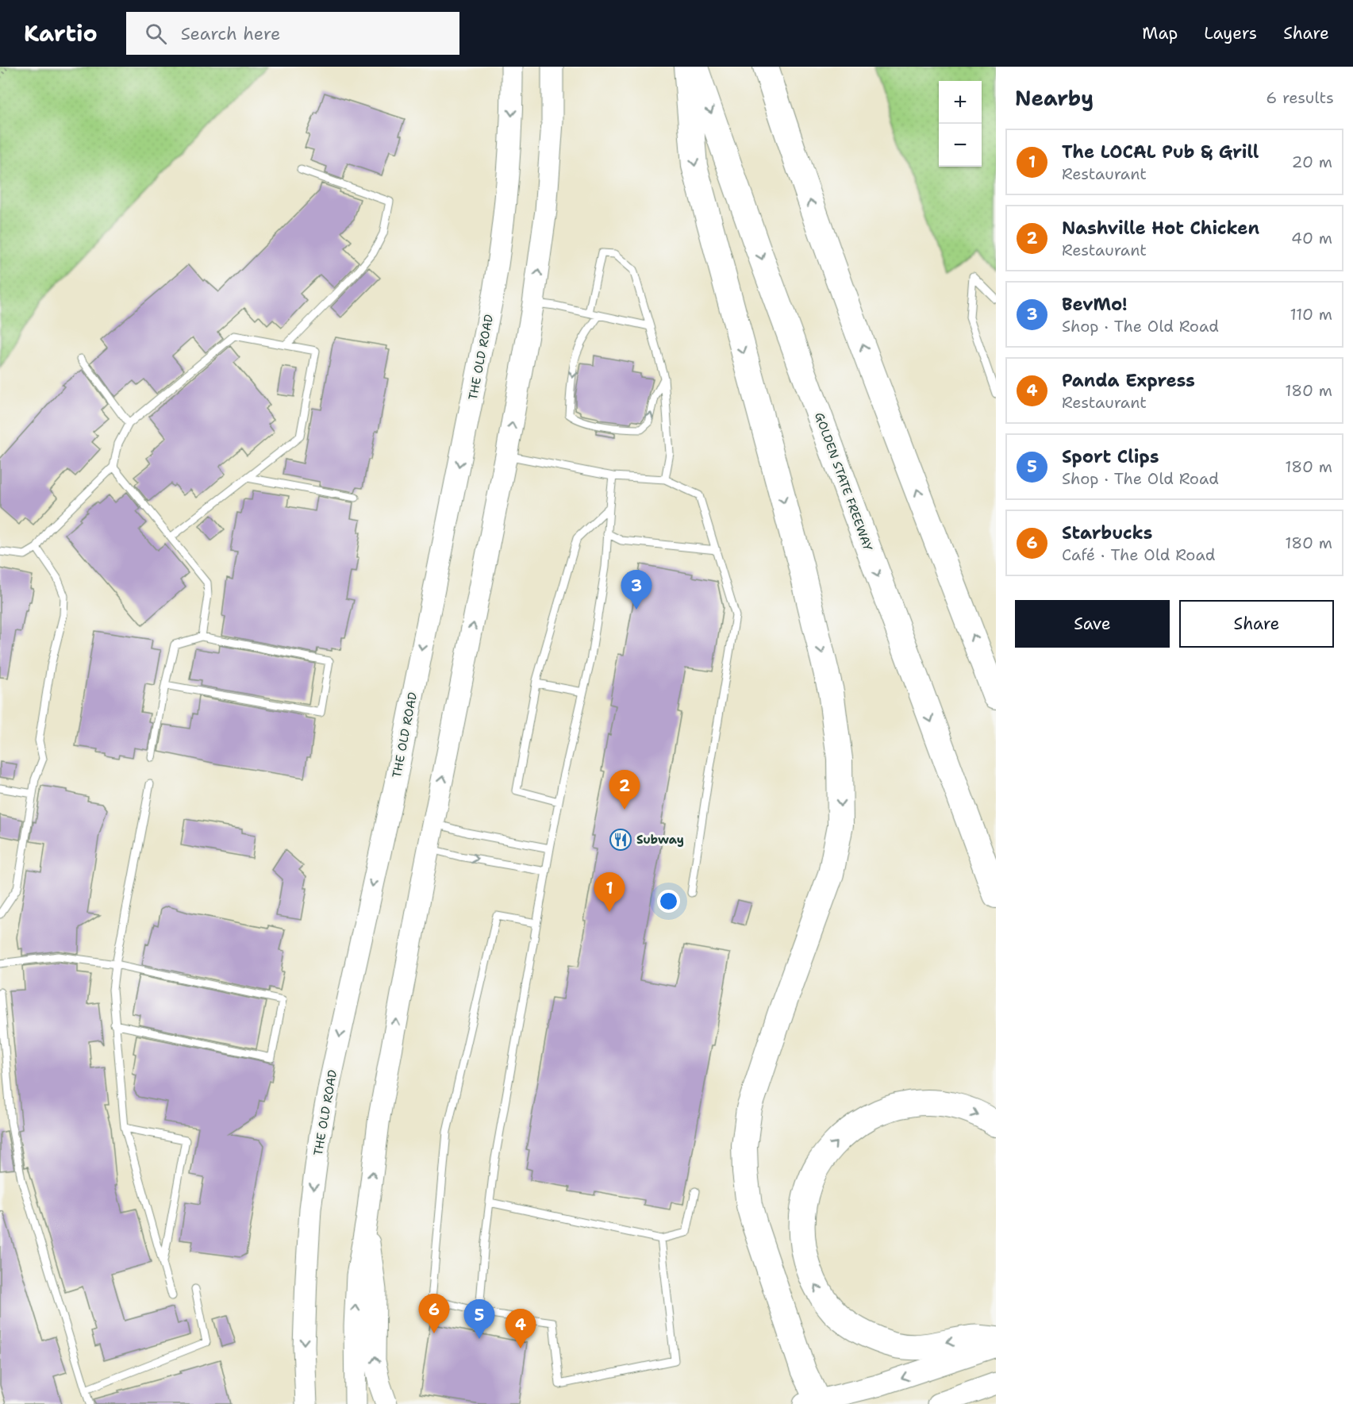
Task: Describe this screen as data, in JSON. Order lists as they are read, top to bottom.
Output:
{
  "streets": {
    "highway": ["GOLDEN STATE FREEWAY"],
    "main road": ["THE OLD ROAD"]
  },
  "places": {
    "restaurant": ["Subway"]
  },
  "page": {
    "header": "Kartio",
    "search": "Search here",
    "nav": ["Map", "Layers", "Share"],
    "heading": ["Nearby", "6 results"],
    "map_buttons": ["+", "−"],
    "list": [
      {
        "mark": "1",
        "name": "The LOCAL Pub & Grill",
        "note": "Restaurant",
        "value": "20 m"
      },
      {
        "mark": "2",
        "name": "Nashville Hot Chicken",
        "note": "Restaurant",
        "value": "40 m"
      },
      {
        "mark": "3",
        "name": "BevMo!",
        "note": "Shop · The Old Road",
        "value": "110 m"
      },
      {
        "mark": "4",
        "name": "Panda Express",
        "note": "Restaurant",
        "value": "180 m"
      },
      {
        "mark": "5",
        "name": "Sport Clips",
        "note": "Shop · The Old Road",
        "value": "180 m"
      },
      {
        "mark": "6",
        "name": "Starbucks",
        "note": "Café · The Old Road",
        "value": "180 m"
      }
    ],
    "pins": [
      "3",
      "2",
      "1",
      "6",
      "5",
      "4"
    ],
    "buttons": ["Save", "Share"]
  }
}
